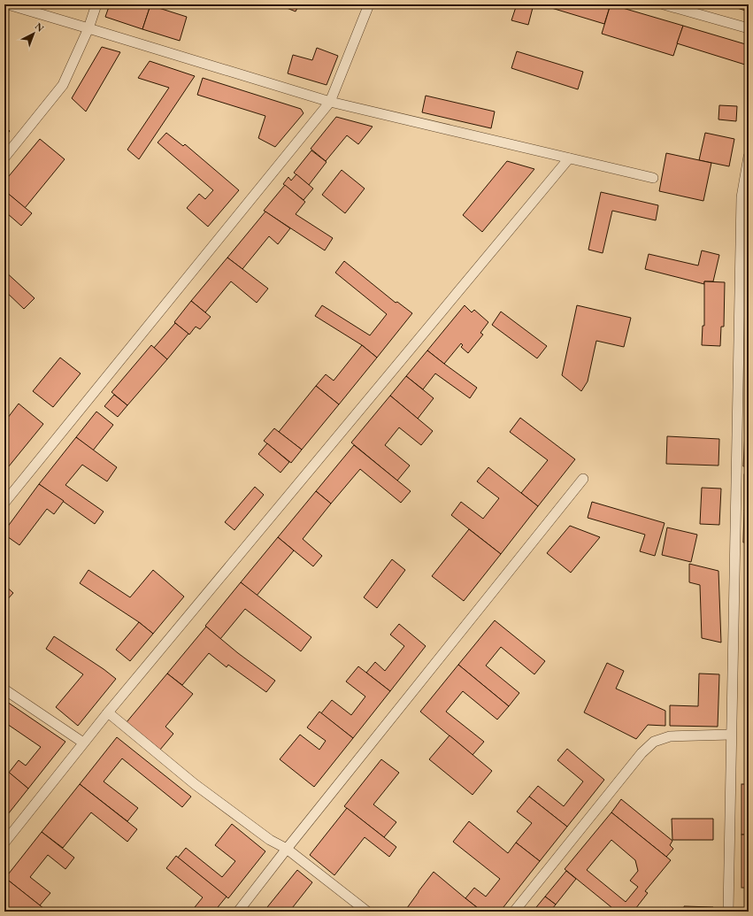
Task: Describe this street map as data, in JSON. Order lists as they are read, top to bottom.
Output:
{
  "north": "top right"
}
